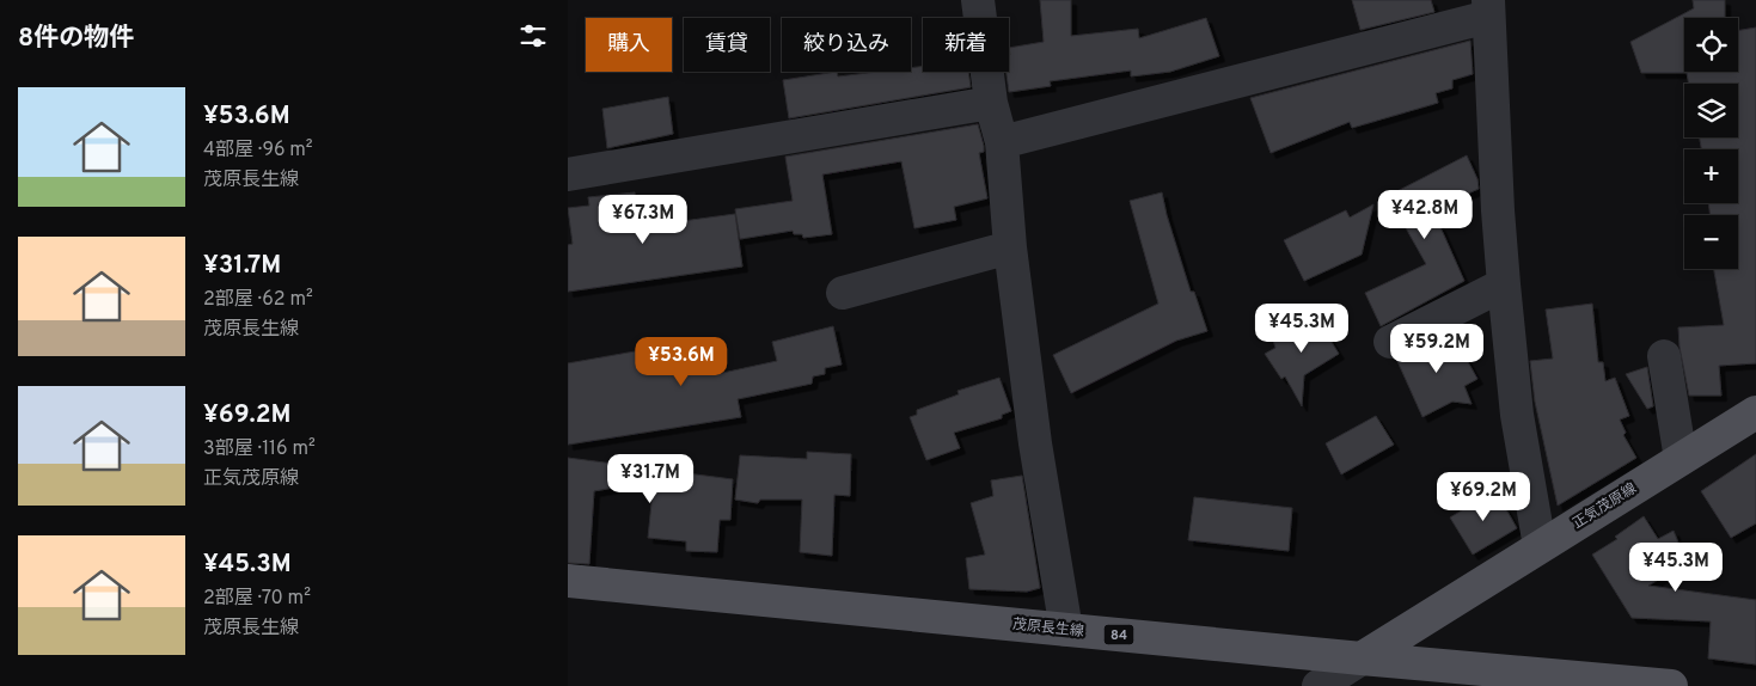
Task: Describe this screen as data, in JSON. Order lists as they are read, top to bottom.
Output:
{
  "streets": {
    "main road": ["正気茂原線", "茂原長生線", "84"]
  },
  "crossings": [
    ["正気茂原線", "茂原長生線"]
  ],
  "page": {
    "heading": "8件の物件",
    "map_buttons": ["+", "−"],
    "chip": [
      "購入",
      "賃貸",
      "絞り込み",
      "新着"
    ],
    "list": [
      {
        "name": "¥53.6M",
        "note": "4部屋 · 96 m² · 茂原長生線"
      },
      {
        "name": "¥31.7M",
        "note": "2部屋 · 62 m² · 茂原長生線"
      },
      {
        "name": "¥69.2M",
        "note": "3部屋 · 116 m² · 正気茂原線"
      },
      {
        "name": "¥45.3M",
        "note": "2部屋 · 70 m² · 茂原長生線"
      }
    ],
    "price": [
      "¥42.8M",
      "¥67.3M",
      "¥45.3M",
      "¥59.2M",
      "¥53.6M",
      "¥31.7M",
      "¥69.2M",
      "¥45.3M"
    ]
  }
}
